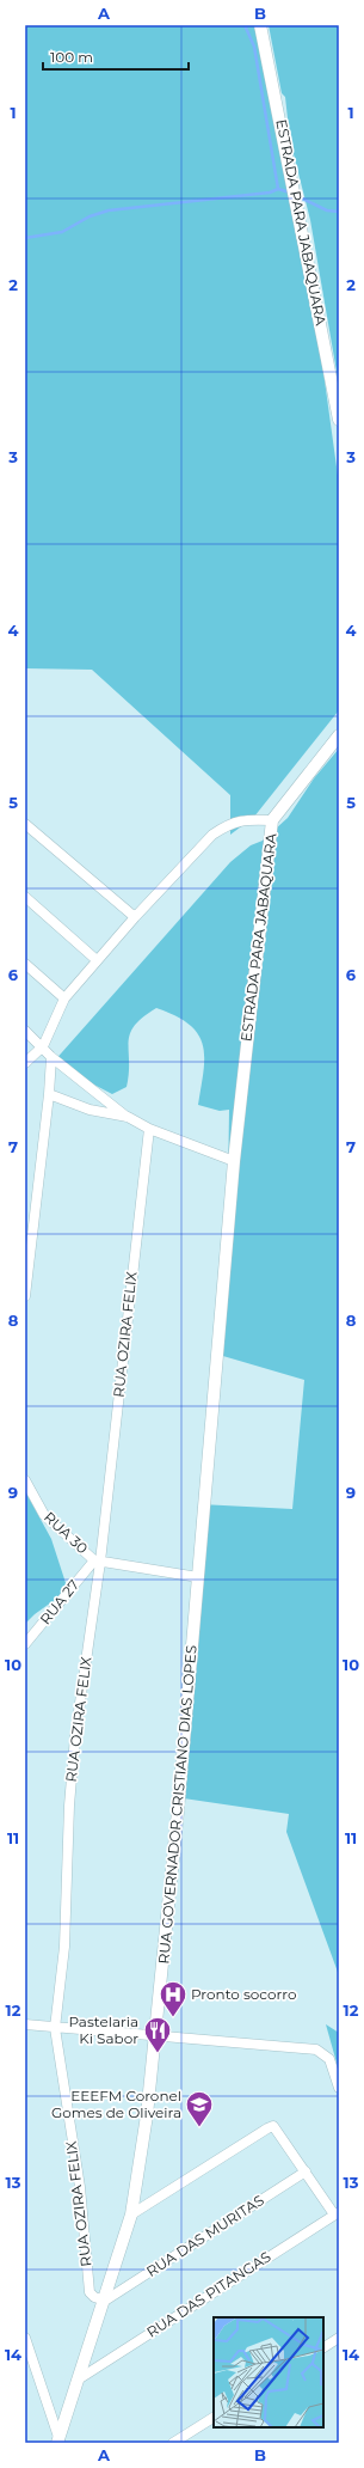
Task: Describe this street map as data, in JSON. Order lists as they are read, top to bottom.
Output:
{
  "streets": {
    "street": [
      "ESTRADA PARA JABAQUARA",
      "RUA OZIRA FELIX",
      "RUA 30",
      "RUA 27",
      "RUA GOVERNADOR CRISTIANO DIAS LOPES",
      "RUA DAS MURITAS",
      "RUA DAS PITANGAS"
    ]
  },
  "crossings": [
    ["ESTRADA PARA JABAQUARA", "RUA GOVERNADOR CRISTIANO DIAS LOPES"],
    ["RUA OZIRA FELIX", "RUA 30"],
    ["RUA OZIRA FELIX", "RUA 27"],
    ["RUA OZIRA FELIX", "RUA GOVERNADOR CRISTIANO DIAS LOPES"],
    ["RUA OZIRA FELIX", "RUA DAS MURITAS"],
    ["RUA 30", "RUA 27"],
    ["RUA GOVERNADOR CRISTIANO DIAS LOPES", "RUA DAS MURITAS"],
    ["RUA GOVERNADOR CRISTIANO DIAS LOPES", "RUA DAS PITANGAS"]
  ],
  "places": {
    "hospital": ["Pronto socorro"],
    "restaurant": ["Pastelaria Ki Sabor"],
    "school or university": ["EEEFM Coronel Gomes de Oliveira"]
  },
  "scale_bar": "100 m",
  "grid": {
    "columns": ["A", "B"],
    "rows": [
      "1",
      "2",
      "3",
      "4",
      "5",
      "6",
      "7",
      "8",
      "9",
      "10",
      "11",
      "12",
      "13",
      "14"
    ]
  }
}
